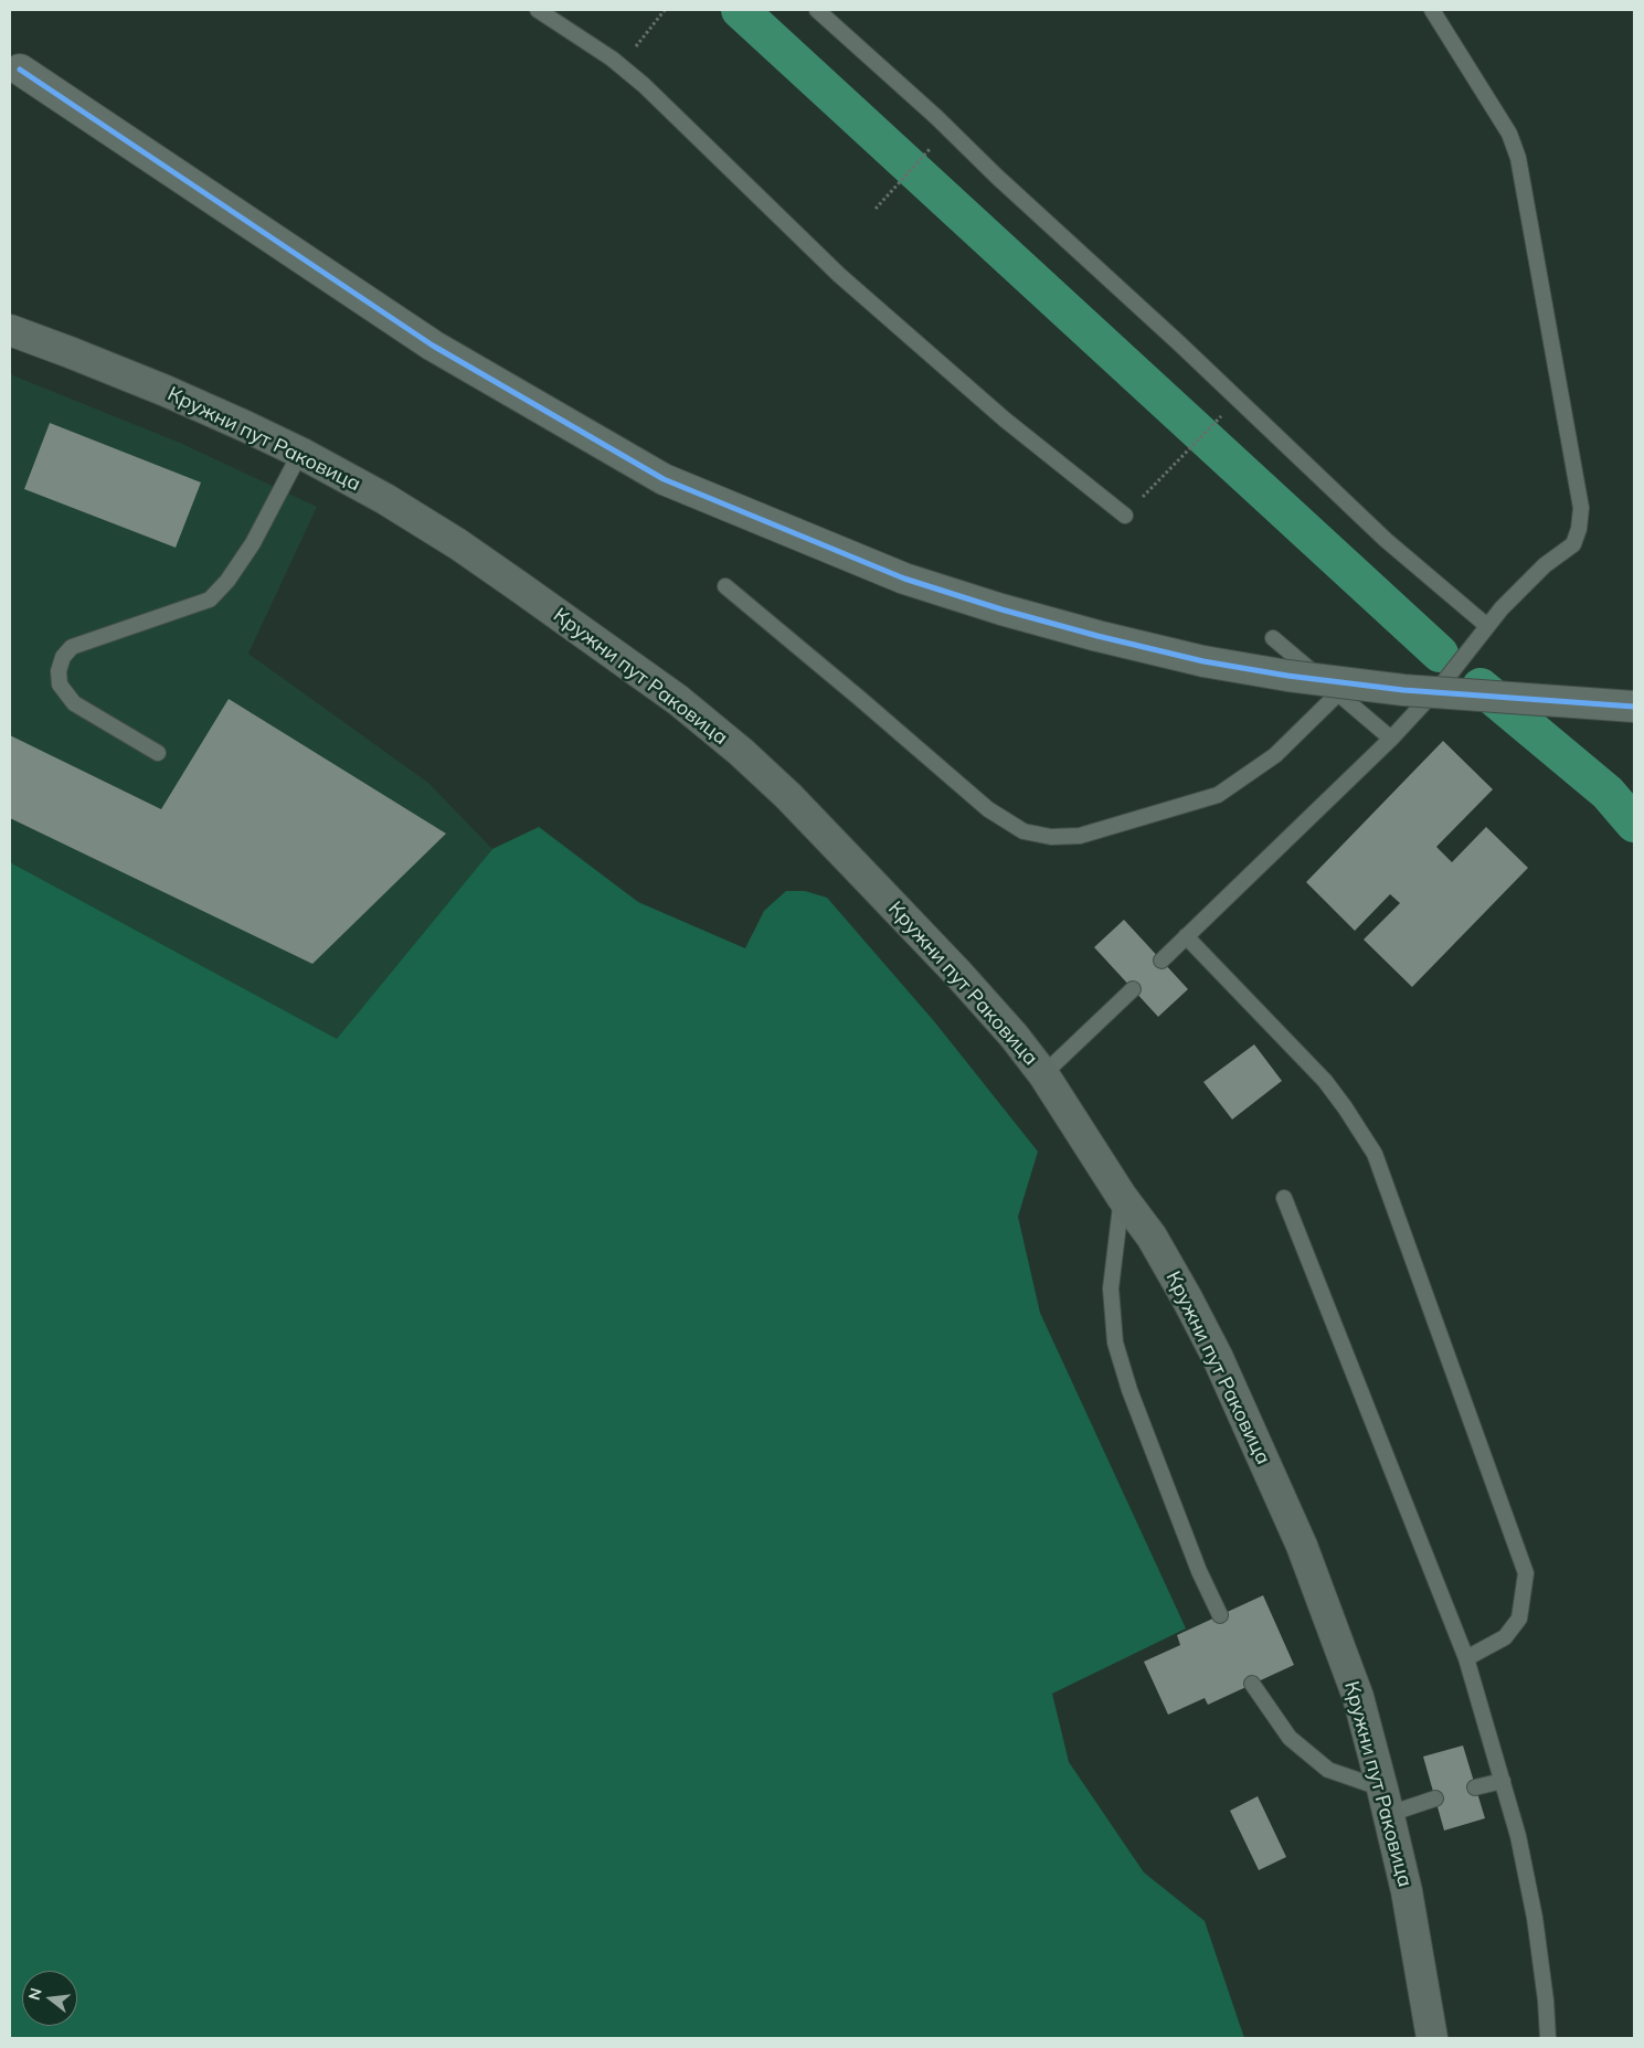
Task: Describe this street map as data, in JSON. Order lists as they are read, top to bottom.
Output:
{
  "streets": {
    "main road": ["Кружни пут Раковица"]
  },
  "north": "left"
}
